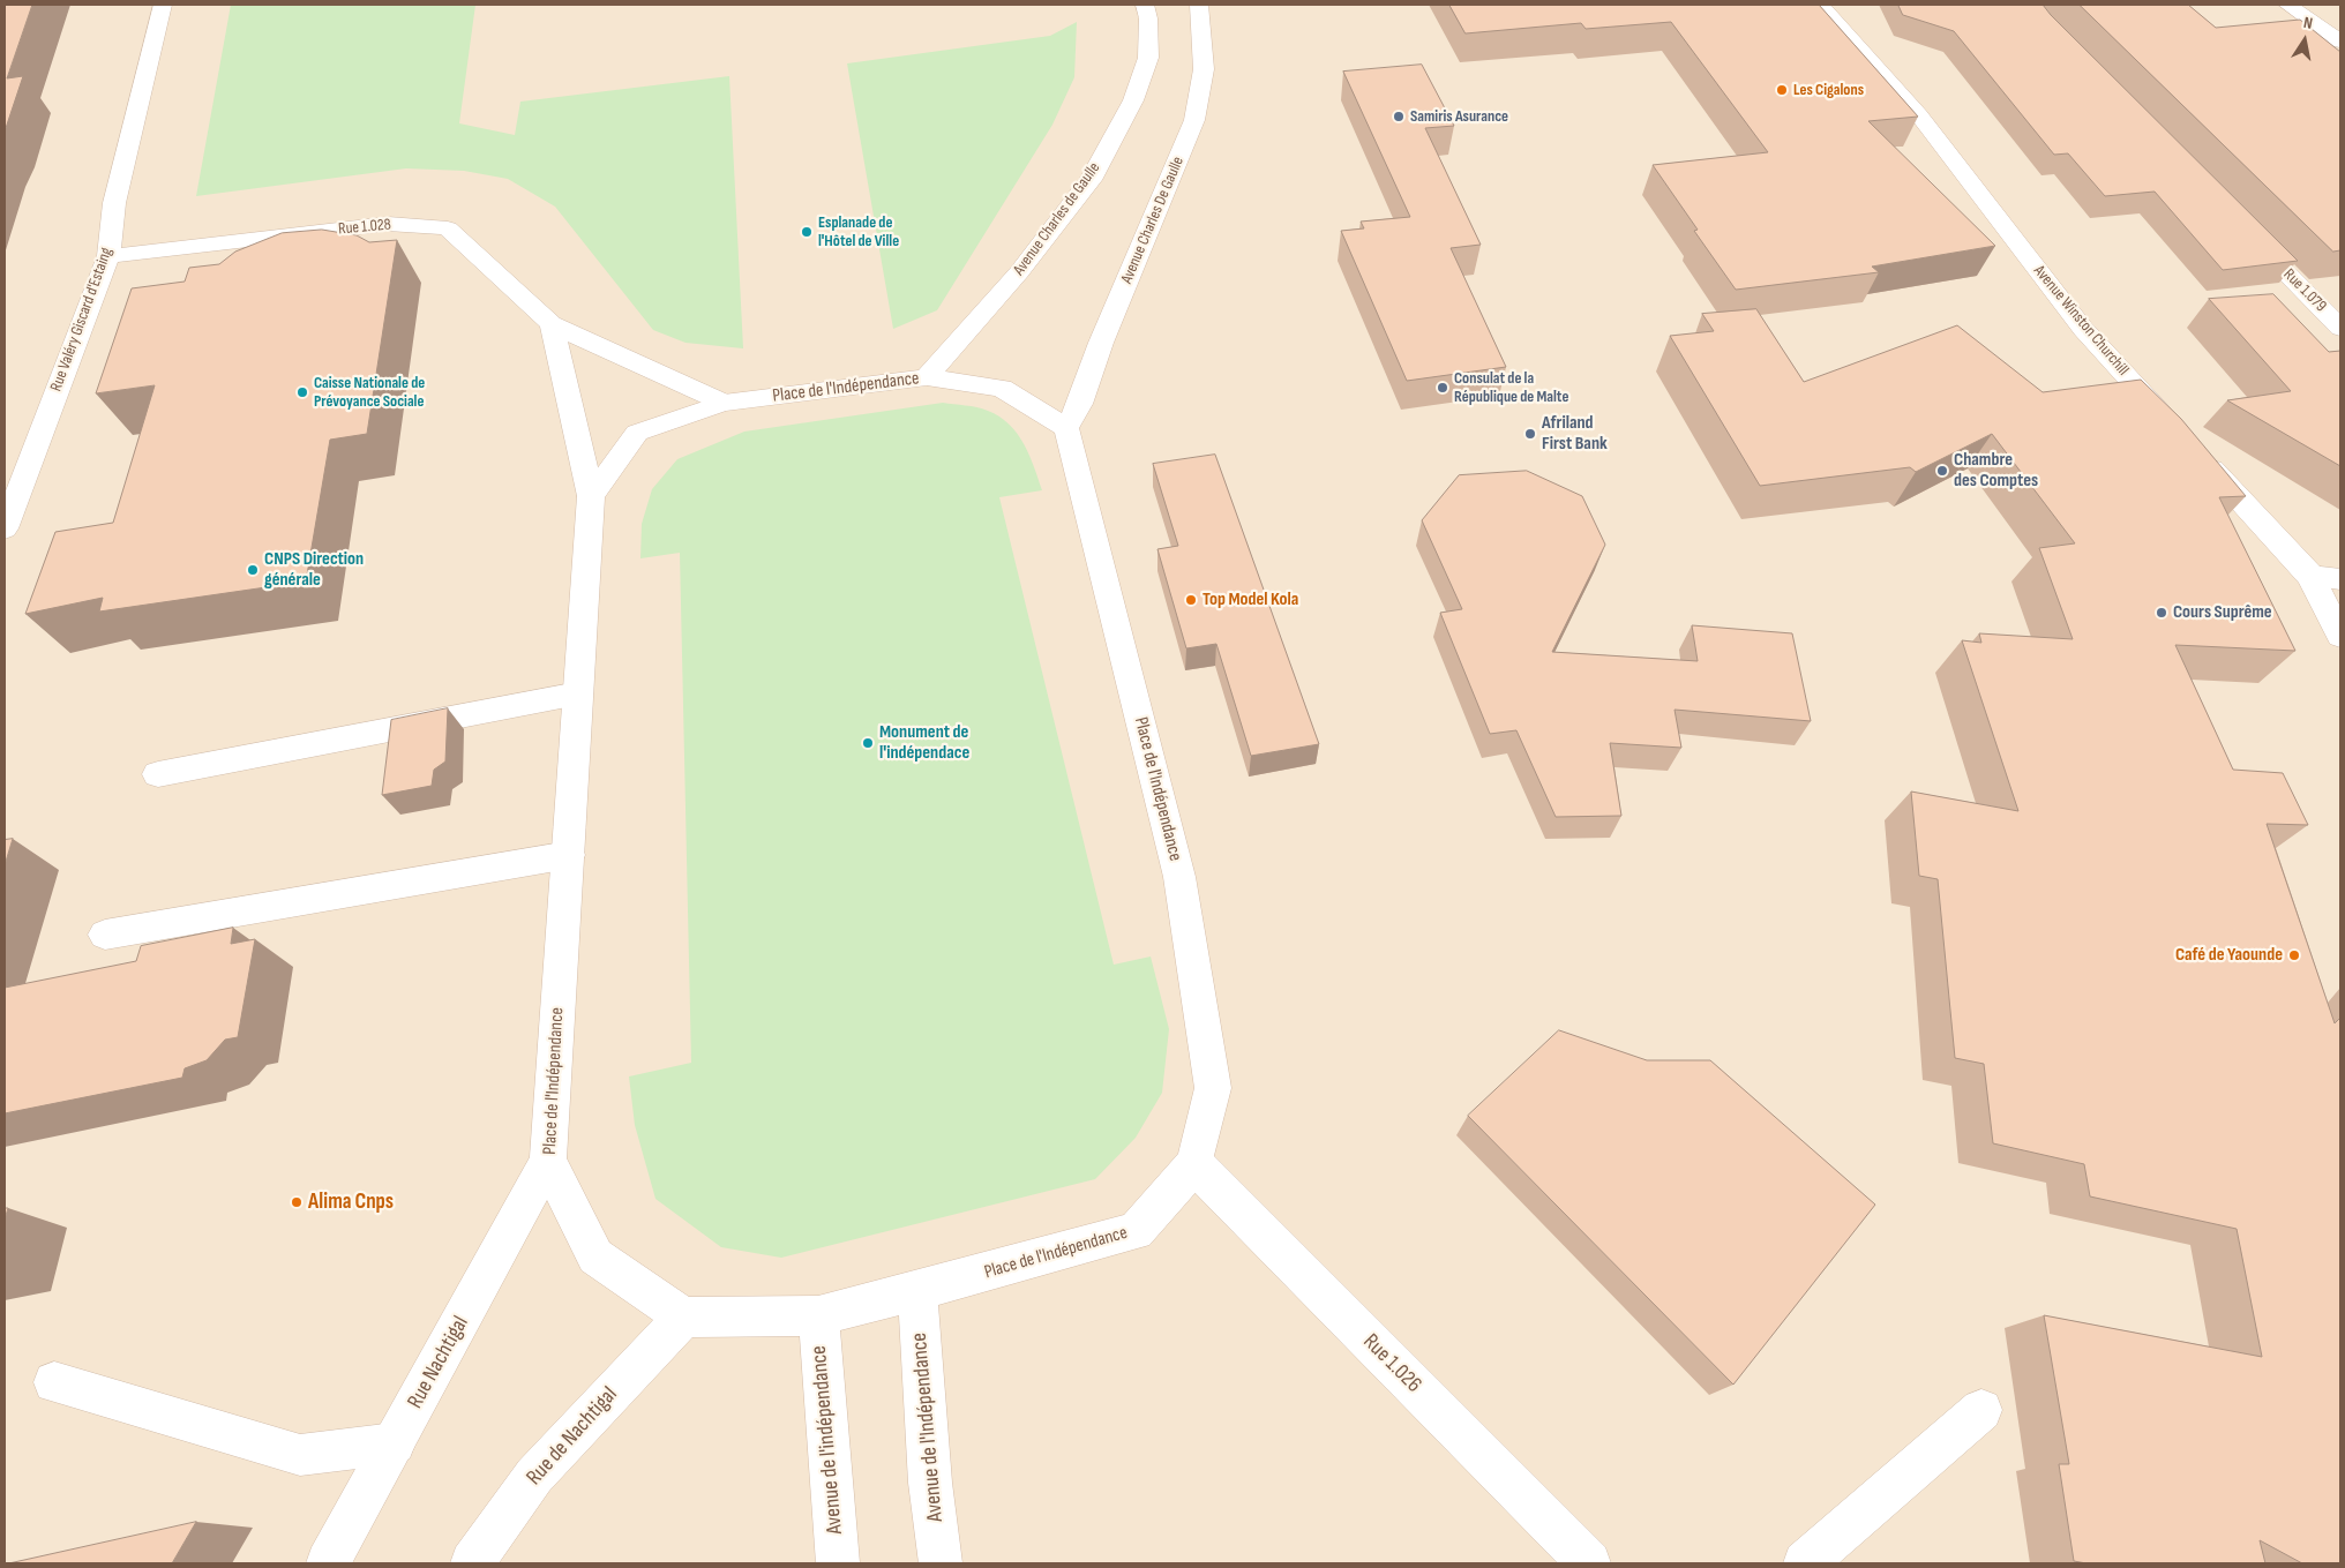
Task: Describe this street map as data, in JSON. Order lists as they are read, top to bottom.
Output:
{
  "streets": {
    "main road": [
      "Avenue Charles de Gaulle",
      "Avenue Charles De Gaulle",
      "Rue 1.028",
      "Rue 1.079",
      "Rue Valéry Giscard d'Estaing",
      "Avenue Winston Churchill",
      "Place de l'Indépendance",
      "Rue Nachtigal",
      "Rue 1.026",
      "Avenue de l'Indépendance",
      "Rue de Nachtigal",
      "Avenue de l'indépendance"
    ]
  },
  "crossings": [
    ["Avenue Charles de Gaulle", "Place de l'Indépendance"],
    ["Avenue Charles De Gaulle", "Place de l'Indépendance"],
    ["Rue 1.028", "Rue Valéry Giscard d'Estaing"],
    ["Rue 1.028", "Place de l'Indépendance"],
    ["Place de l'Indépendance", "Rue Nachtigal"],
    ["Place de l'Indépendance", "Rue 1.026"],
    ["Place de l'Indépendance", "Avenue de l'Indépendance"],
    ["Place de l'Indépendance", "Rue de Nachtigal"],
    ["Place de l'Indépendance", "Avenue de l'indépendance"]
  ],
  "places": [
    "Les Cigalons",
    "Samiris Asurance",
    "Esplanade de l'Hôtel de Ville",
    "Consulat de la République de Malte",
    "Caisse Nationale de Prévoyance Sociale",
    "Afriland First Bank",
    "Chambre des Comptes",
    "CNPS Direction générale",
    "Top Model Kola",
    "Cours Suprême",
    "Monument de l'indépendace",
    "Café de Yaounde",
    "Alima Cnps"
  ],
  "north": "top"
}
